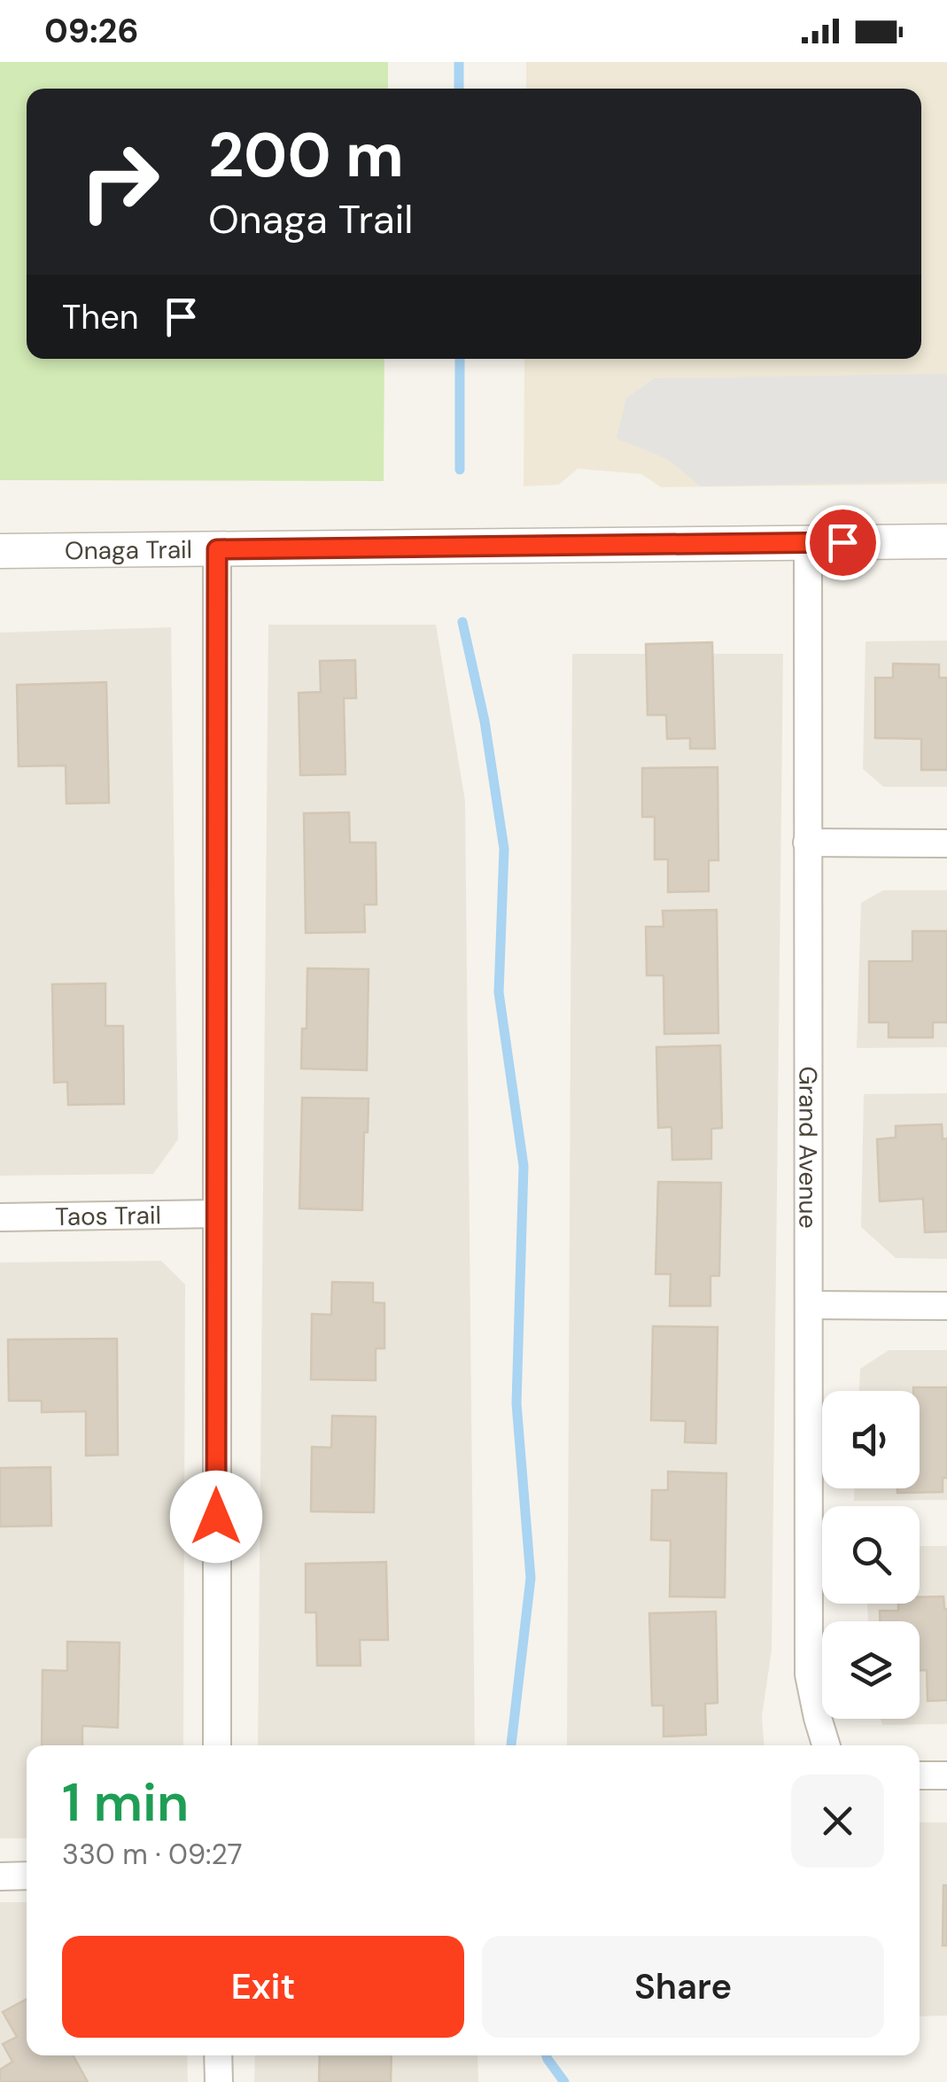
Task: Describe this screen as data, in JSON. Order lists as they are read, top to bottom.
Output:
{
  "streets": {
    "street": ["Onaga Trail", "Grand Avenue", "Taos Trail"]
  },
  "crossings": [
    ["Onaga Trail", "Grand Avenue"]
  ],
  "page": {
    "status": "09:26",
    "turn": ["200 m", "Onaga Trail"],
    "then": "Then",
    "heading": ["1 min", "330 m · 09:27"],
    "buttons": ["Exit", "Share"]
  }
}
